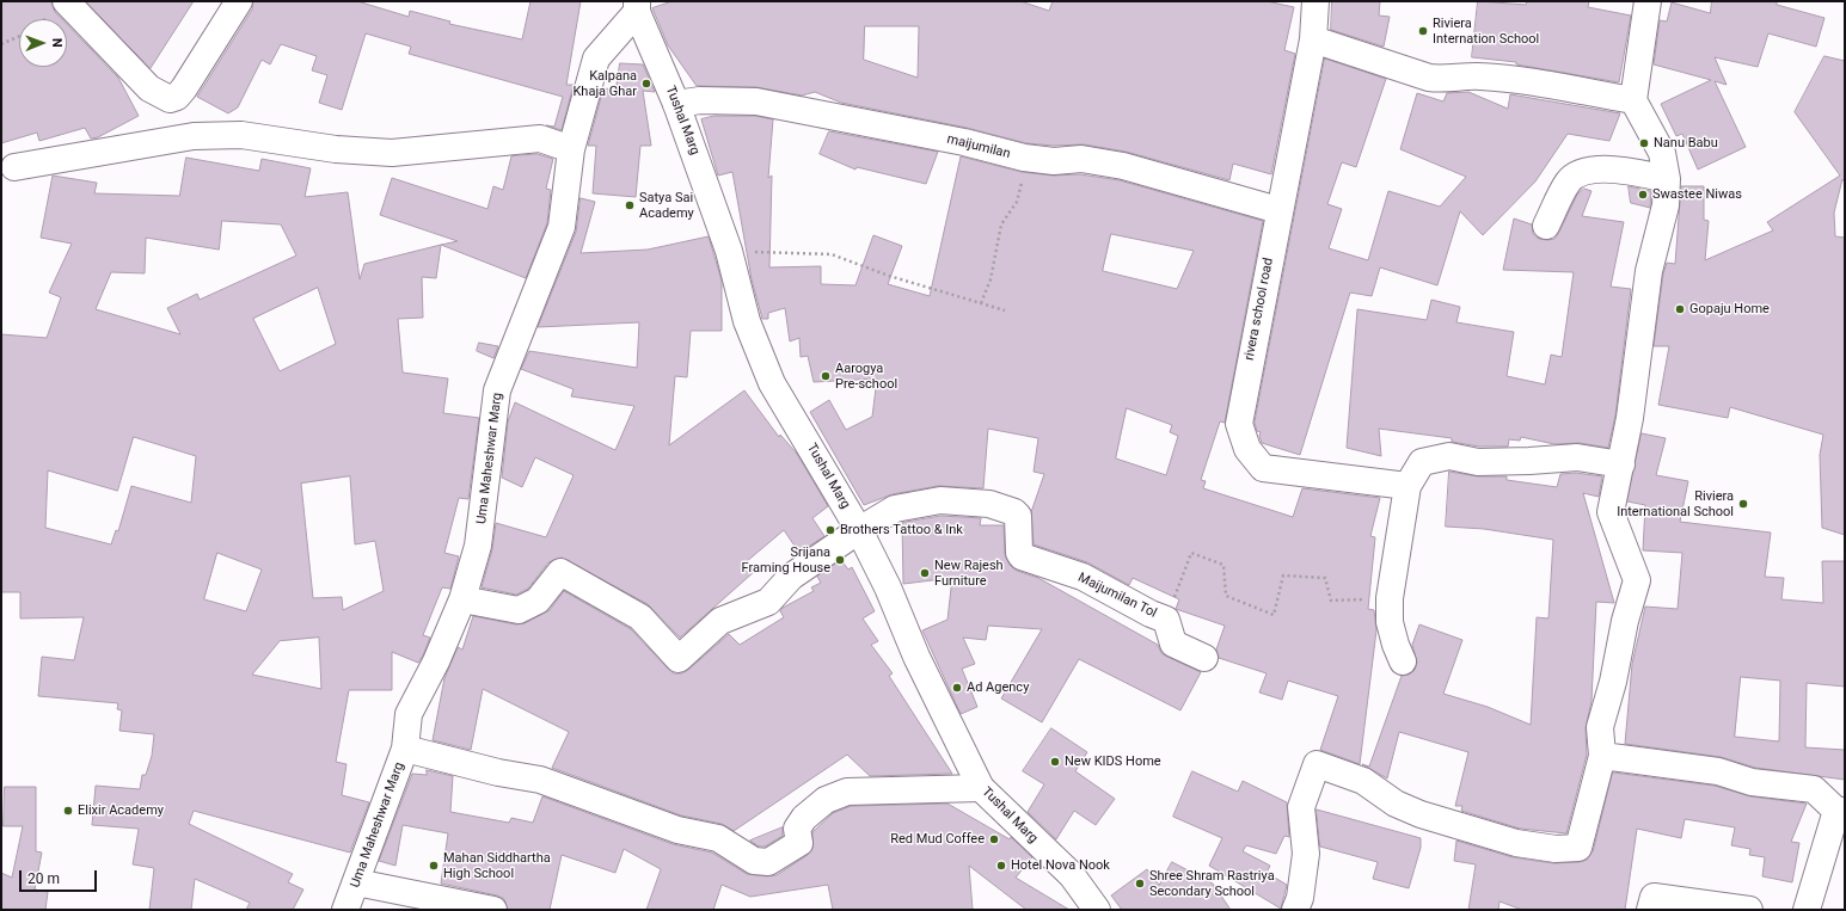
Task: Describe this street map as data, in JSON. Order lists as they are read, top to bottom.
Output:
{
  "streets": {
    "street": [
      "Tushal Marg",
      "maijumilan",
      "rivera school road",
      "Uma Maheshwar Marg",
      "Maijumilan Tol"
    ]
  },
  "crossings": [
    ["Tushal Marg", "maijumilan"],
    ["Tushal Marg", "Uma Maheshwar Marg"],
    ["Tushal Marg", "Maijumilan Tol"],
    ["maijumilan", "rivera school road"]
  ],
  "places": [
    "Riviera Internation School",
    "Kalpana Khaja Ghar",
    "Nanu Babu",
    "Swastee Niwas",
    "Satya Sai Academy",
    "Gopaju Home",
    "Aarogya Pre-school",
    "Riviera International School",
    "Brothers Tattoo & Ink",
    "Srijana Framing House",
    "New Rajesh Furniture",
    "Ad Agency",
    "New KIDS Home",
    "Elixir Academy",
    "Red Mud Coffee",
    "Mahan Siddhartha High School",
    "Hotel Nova Nook",
    "Shree Shram Rastriya Secondary School"
  ],
  "scale_bar": "20 m",
  "north": "right"
}
